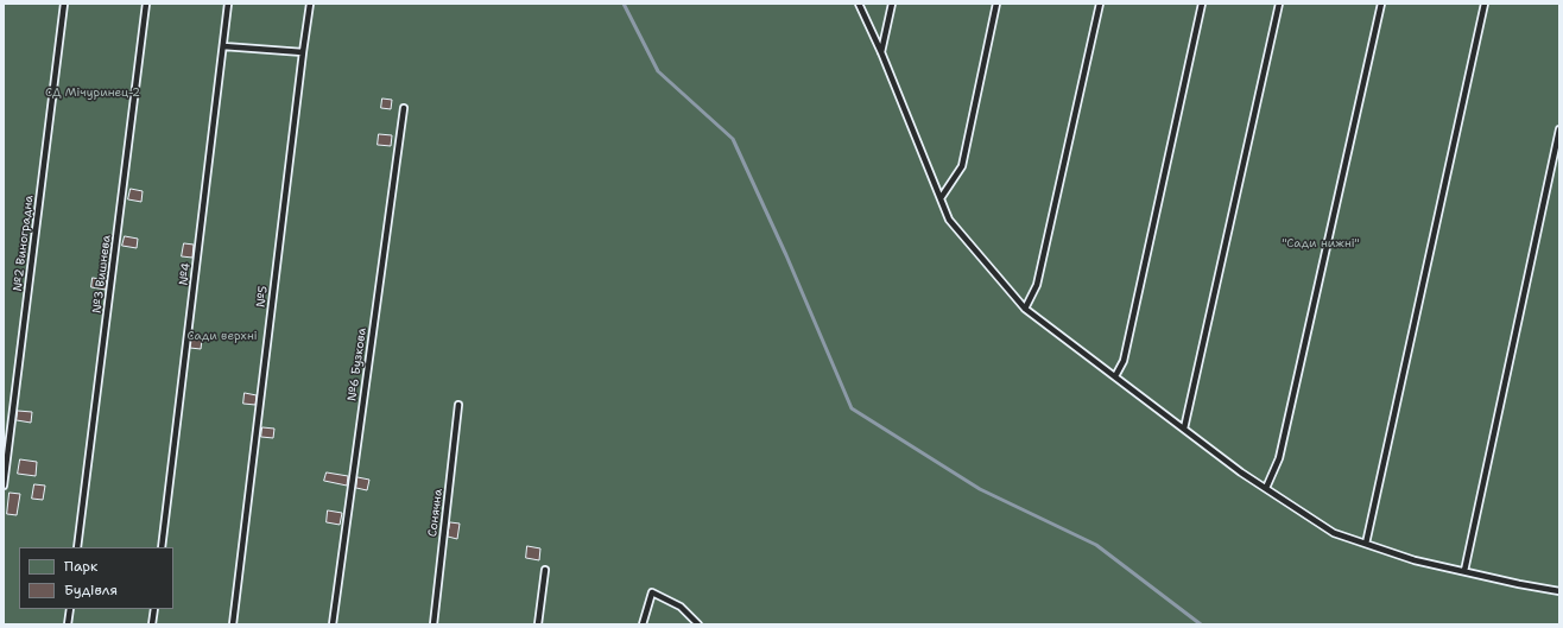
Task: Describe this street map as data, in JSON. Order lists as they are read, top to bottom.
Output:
{
  "streets": {
    "lane": [
      "№2 Виноградна",
      "№3 Вишнева",
      "№4",
      "№5",
      "№6 Бузкова",
      "Сонячна"
    ]
  },
  "parks": ["СД Мічуринец-2", "\"Сади нижні\"", "Сади верхні"],
  "legend": ["Парк", "Будівля"]
}
